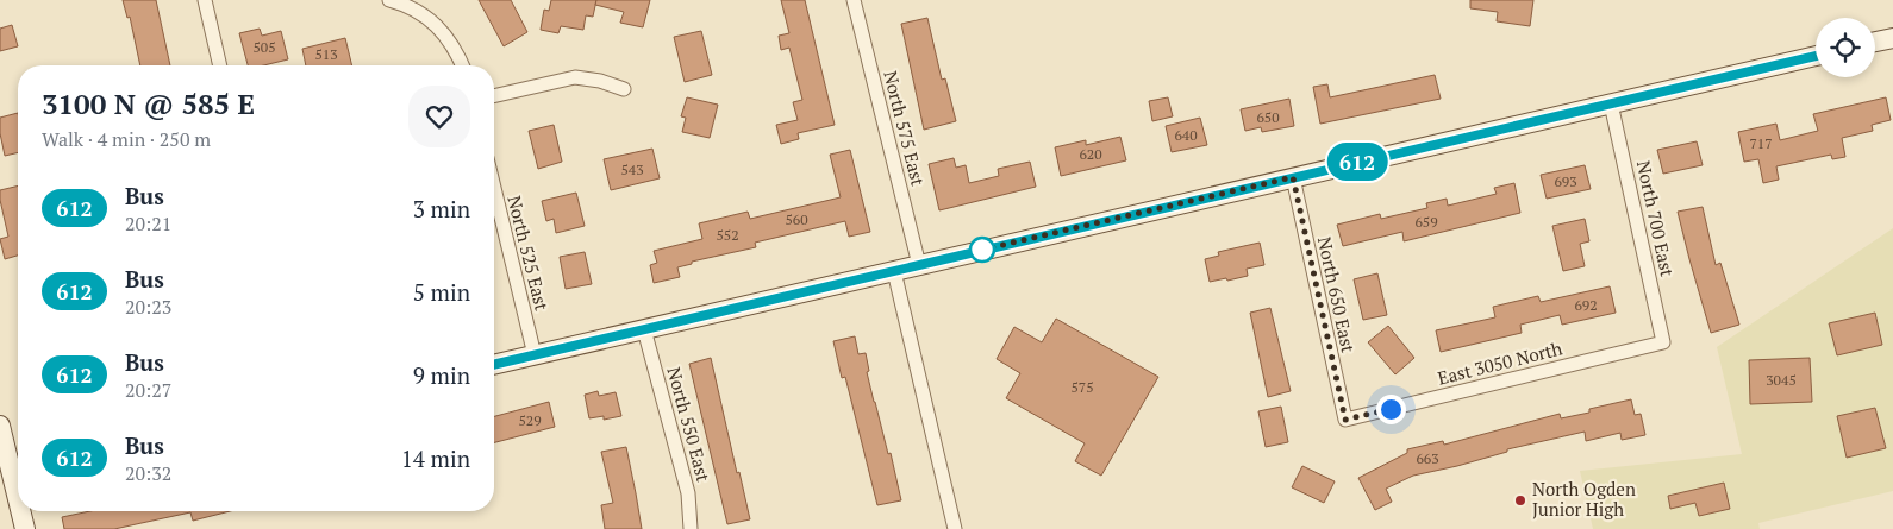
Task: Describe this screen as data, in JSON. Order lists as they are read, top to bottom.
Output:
{
  "streets": {
    "street": [
      "North 575 East",
      "North 700 East",
      "North 525 East",
      "North 650 East",
      "East 3050 North",
      "North 550 East"
    ]
  },
  "crossings": [
    ["North 700 East", "East 3050 North"],
    ["North 650 East", "East 3050 North"]
  ],
  "places": ["North Ogden Junior High"],
  "lines": ["bus line 612"],
  "house_numbers": [
    "505",
    "513",
    "650",
    "640",
    "717",
    "620",
    "543",
    "693",
    "560",
    "659",
    "552",
    "692",
    "3045",
    "575",
    "529",
    "663"
  ],
  "page": {
    "on_map": "612",
    "heading": ["3100 N @ 585 E", "Walk · 4 min · 250 m"],
    "list": [
      {
        "mark": "612",
        "name": "Bus",
        "note": "20:21",
        "value": "3 min"
      },
      {
        "mark": "612",
        "name": "Bus",
        "note": "20:23",
        "value": "5 min"
      },
      {
        "mark": "612",
        "name": "Bus",
        "note": "20:27",
        "value": "9 min"
      },
      {
        "mark": "612",
        "name": "Bus",
        "note": "20:32",
        "value": "14 min"
      }
    ]
  }
}
